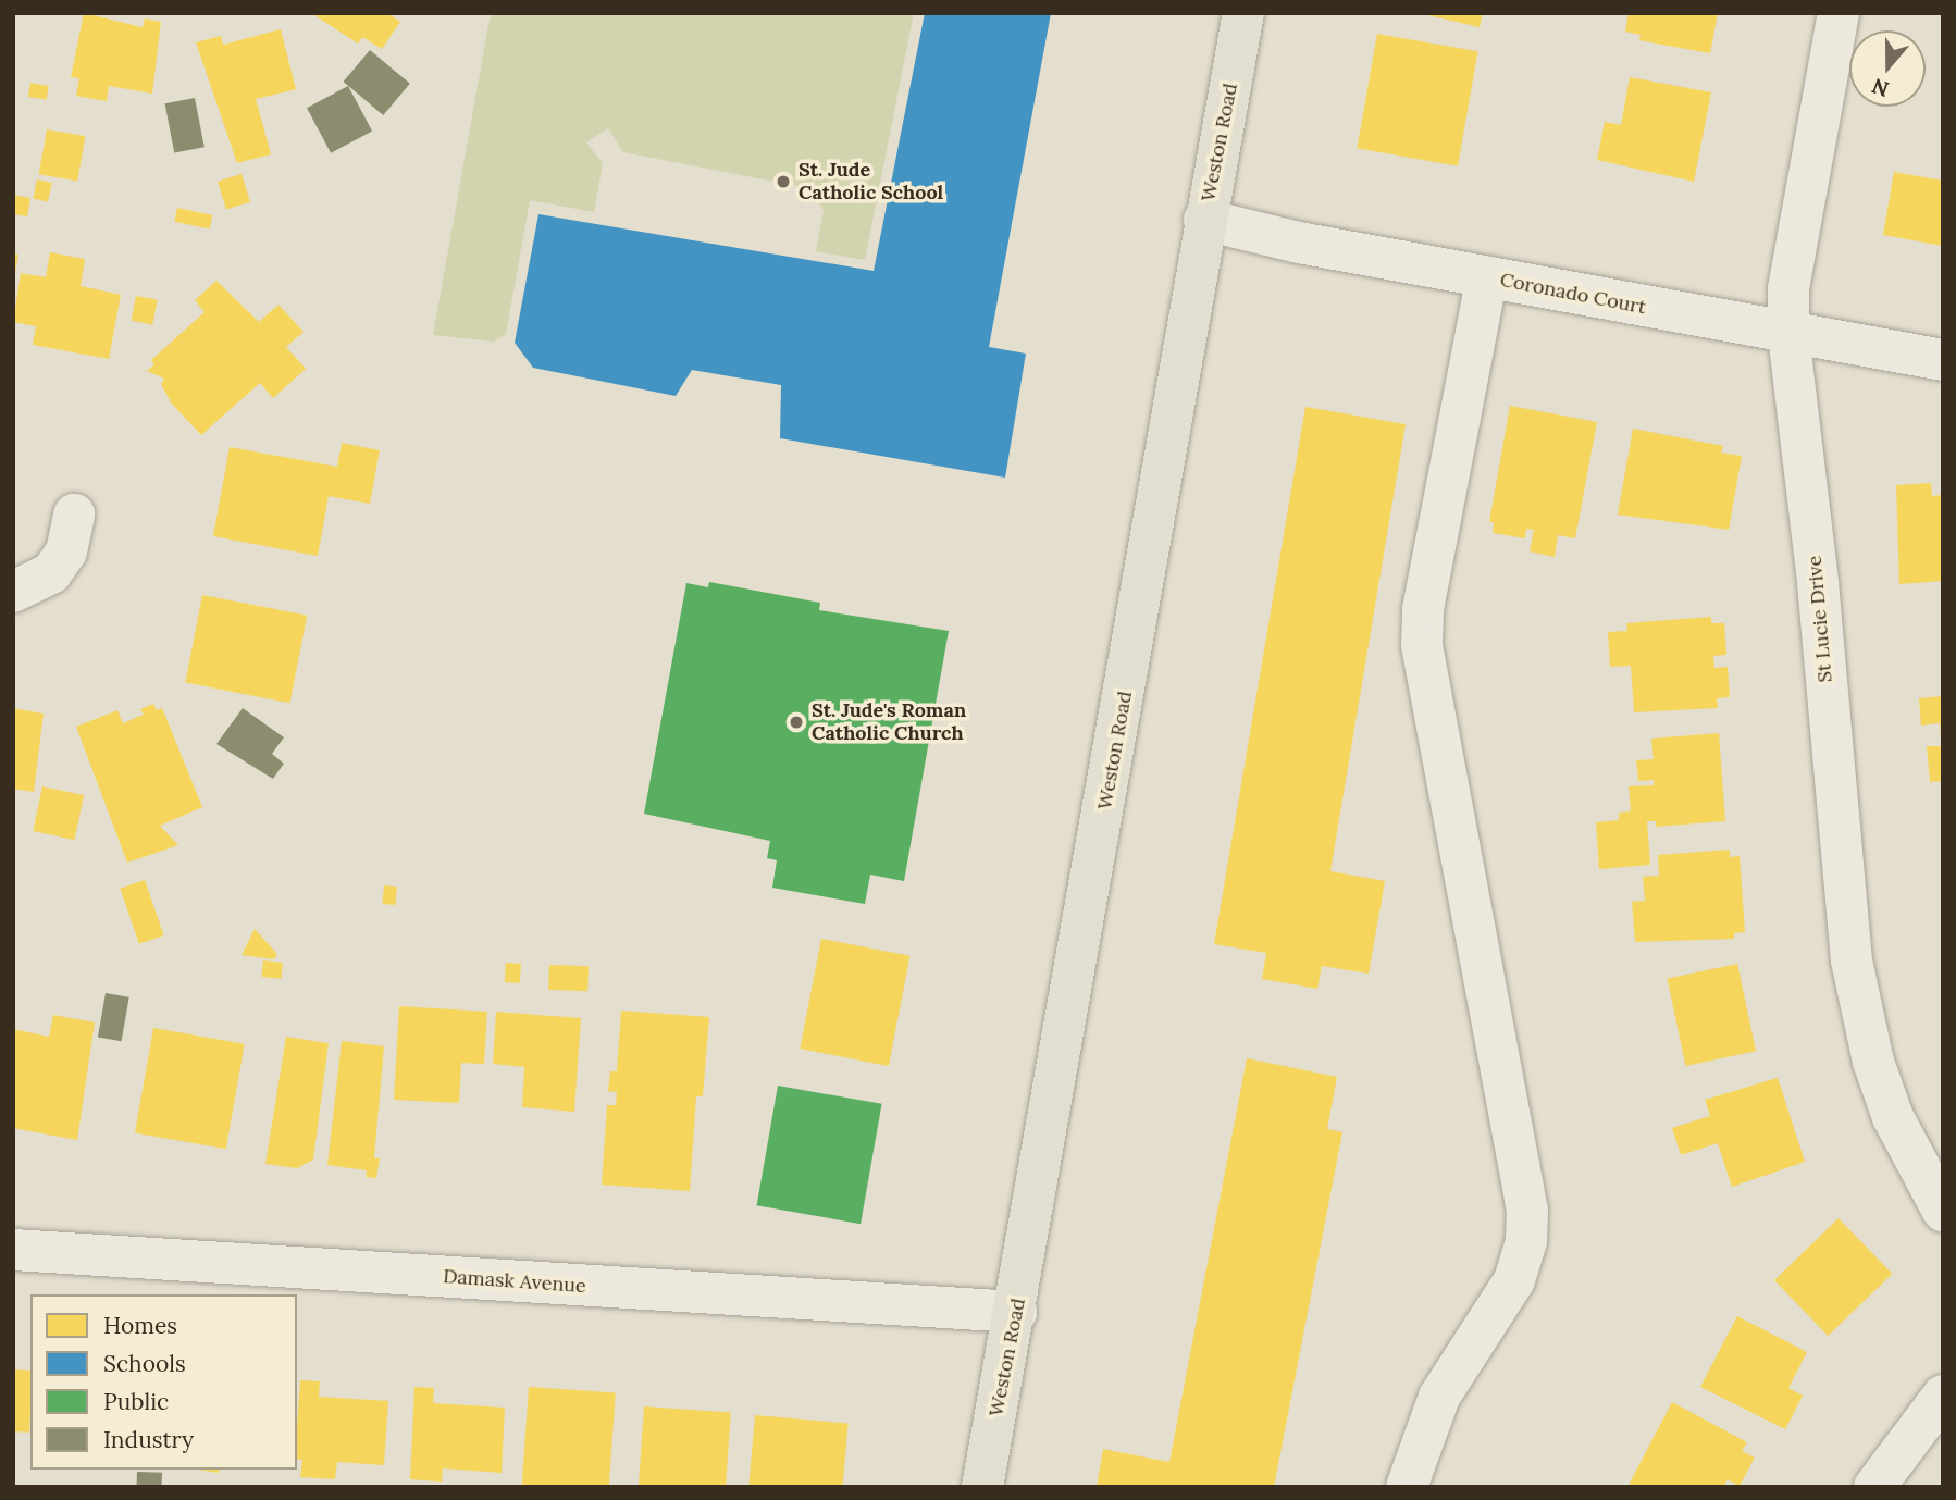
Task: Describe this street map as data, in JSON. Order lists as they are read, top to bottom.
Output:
{
  "streets": {
    "main road": ["Weston Road"],
    "street": ["Coronado Court", "St Lucie Drive", "Damask Avenue"]
  },
  "crossings": [
    ["Weston Road", "Coronado Court"],
    ["Weston Road", "Damask Avenue"],
    ["Coronado Court", "St Lucie Drive"]
  ],
  "places": ["St. Jude Catholic School", "St. Jude's Roman Catholic Church"],
  "legend": [
    "Homes",
    "Schools",
    "Public",
    "Industry"
  ],
  "north": "bottom"
}
